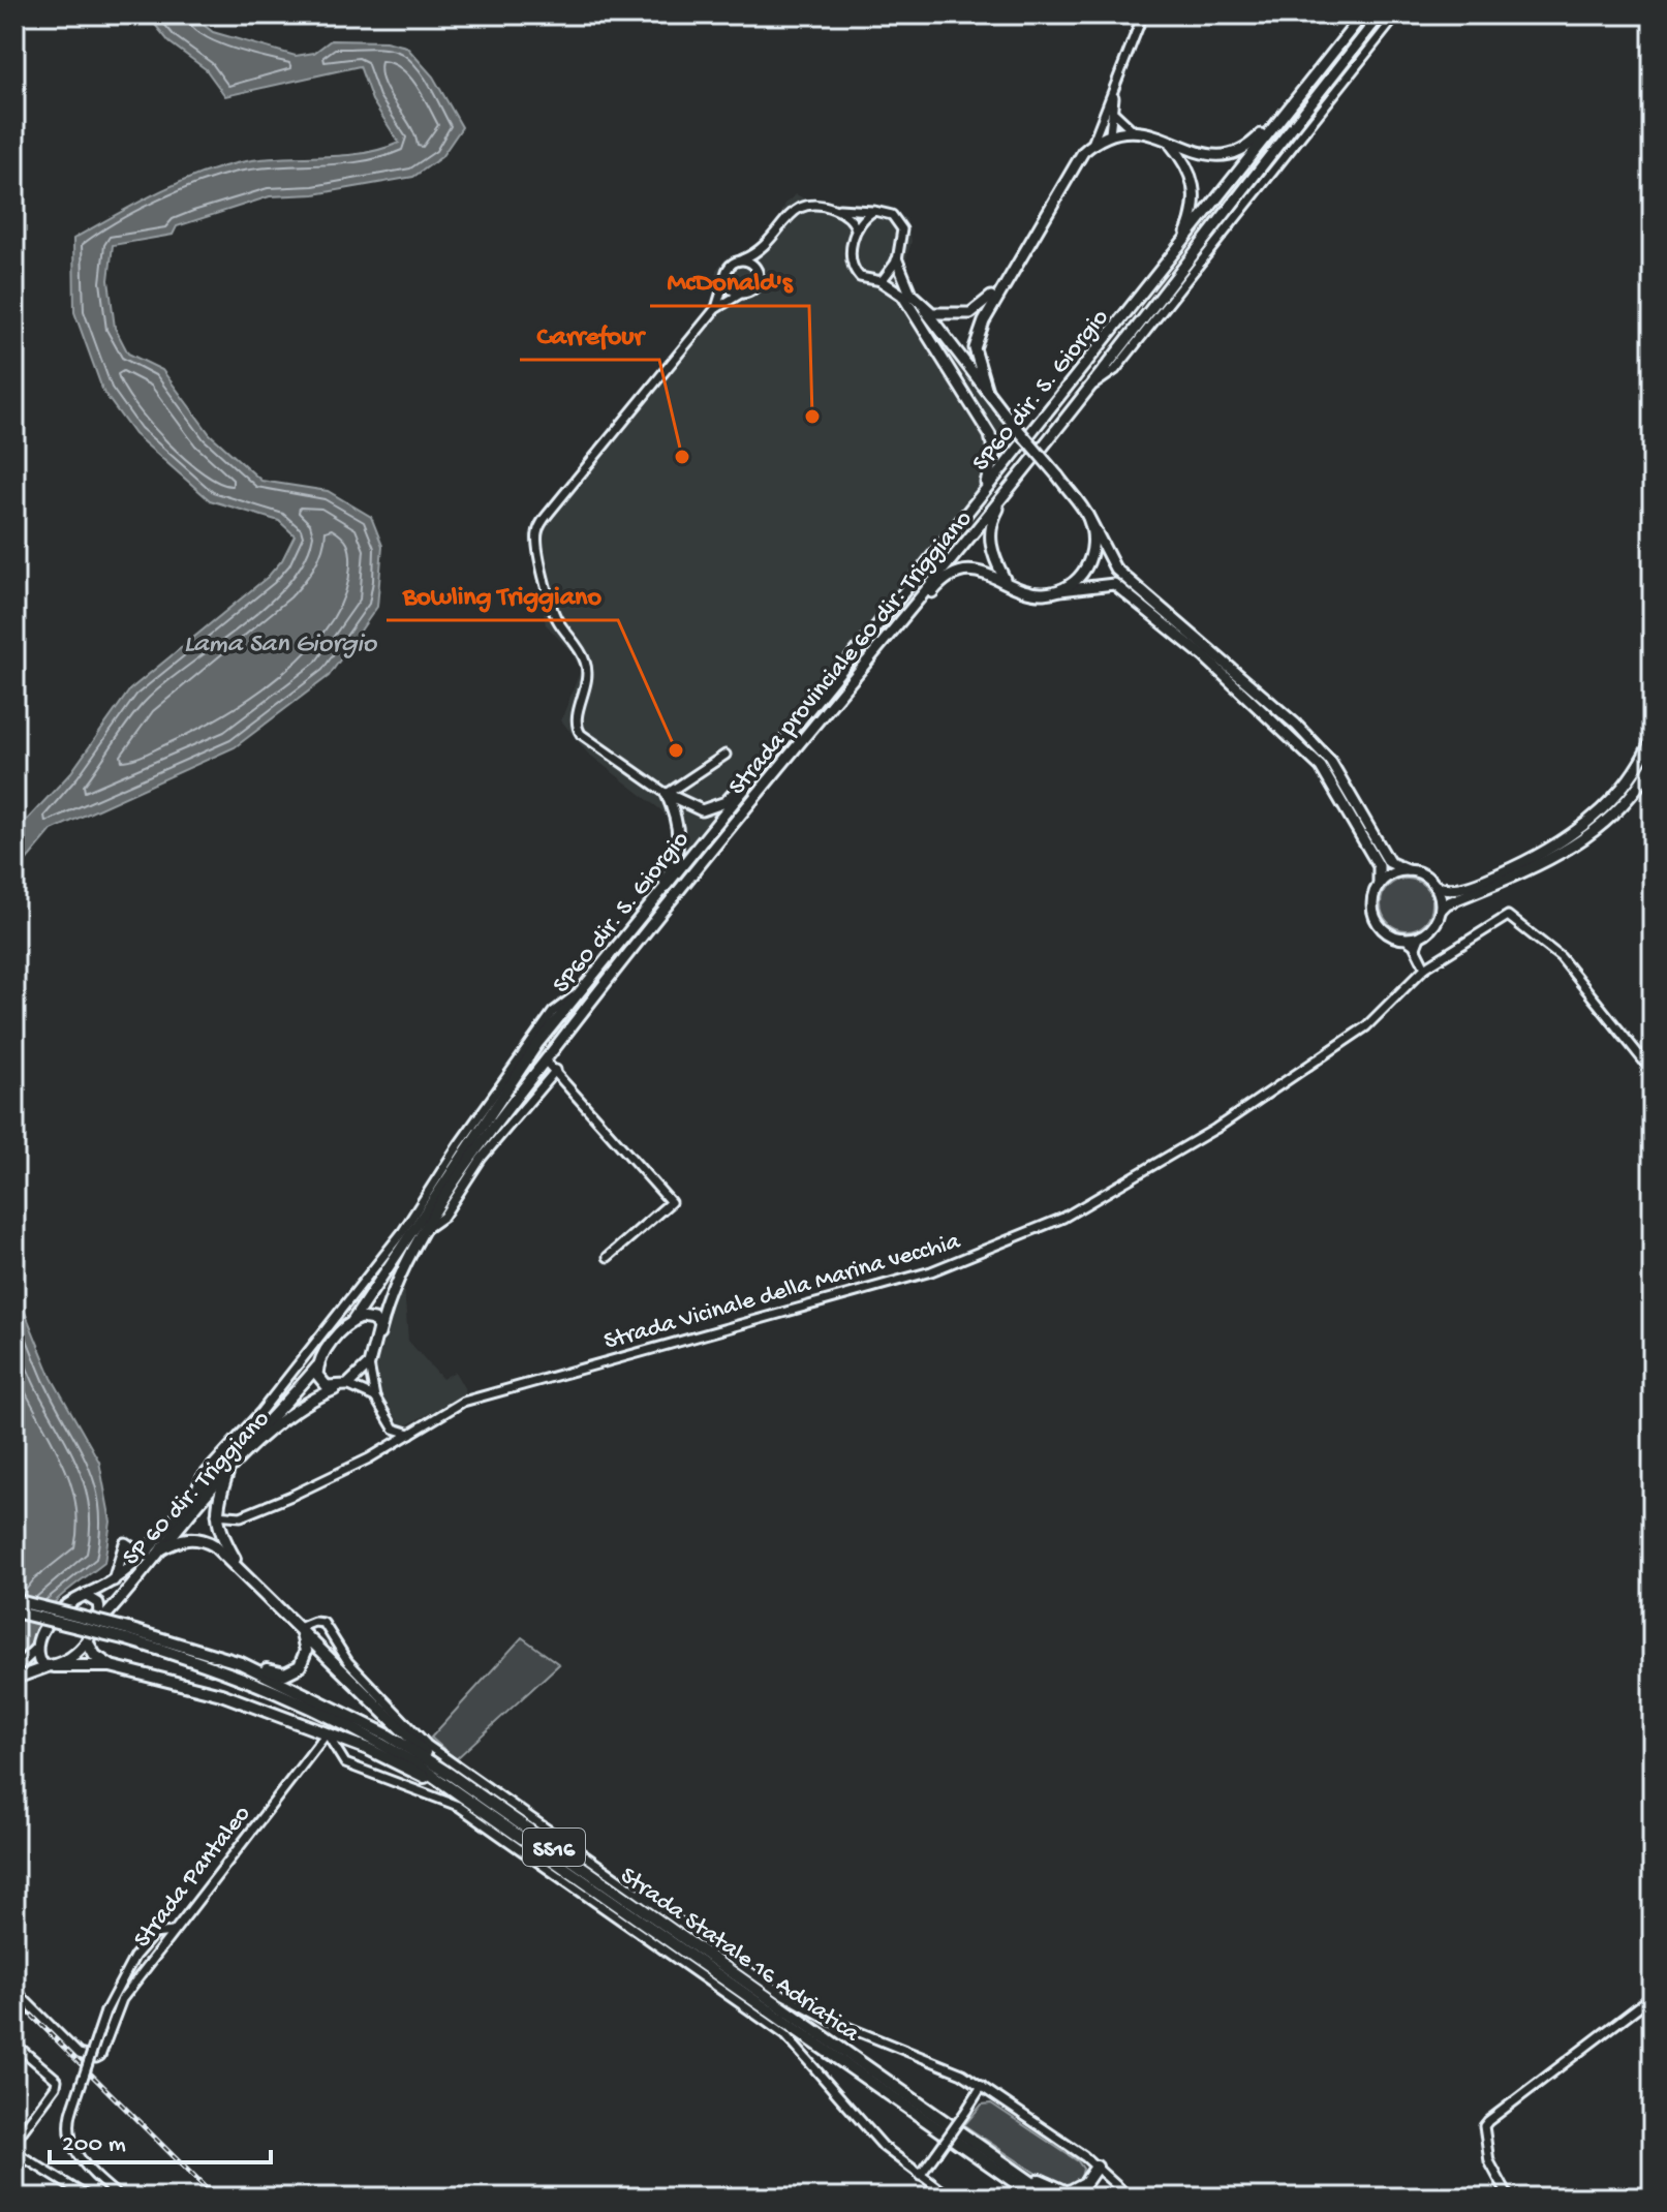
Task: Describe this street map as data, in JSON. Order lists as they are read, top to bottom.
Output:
{
  "streets": {
    "highway": ["SS16", "Strada Statale 16 Adriatica"],
    "main road": ["SP60 dir. S. Giorgio", "Strada provinciale 60 dir. Triggiano", "SP 60 dir. Triggiano"],
    "street": ["Strada Vicinale della Marina vecchia", "Strada Pantaleo"]
  },
  "crossings": [
    ["SP 60 dir. Triggiano", "SS16"],
    ["SS16", "Strada Pantaleo"],
    ["SS16", "Strada Statale 16 Adriatica"]
  ],
  "water": ["Lama San Giorgio"],
  "places": ["McDonald's", "Carrefour", "Bowling Triggiano"],
  "scale_bar": "200 m"
}
